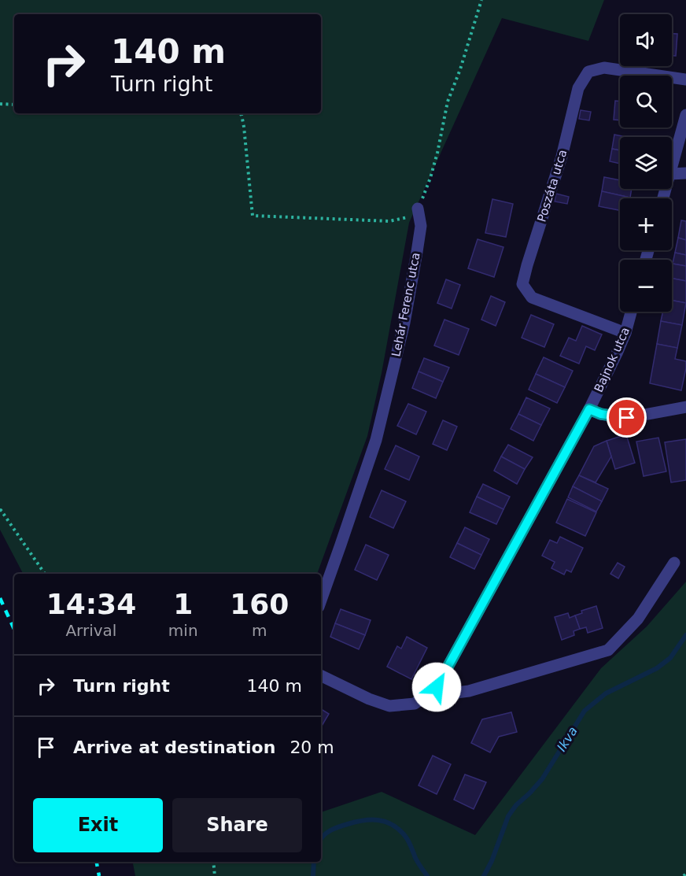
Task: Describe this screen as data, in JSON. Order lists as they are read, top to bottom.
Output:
{
  "streets": {
    "street": ["Poszáta utca", "Lehár Ferenc utca", "Bajnok utca"]
  },
  "crossings": [
    ["Poszáta utca", "Bajnok utca"]
  ],
  "water": ["Ikva"],
  "page": {
    "map_buttons": ["+", "−"],
    "turn": ["140 m", "Turn right"],
    "eta": [
      "14:34",
      "Arrival",
      "1",
      "min",
      "160",
      "m"
    ],
    "list": [
      {
        "name": "Turn right",
        "value": "140 m"
      },
      {
        "name": "Arrive at destination",
        "value": "20 m"
      }
    ],
    "buttons": ["Exit", "Share"]
  }
}
